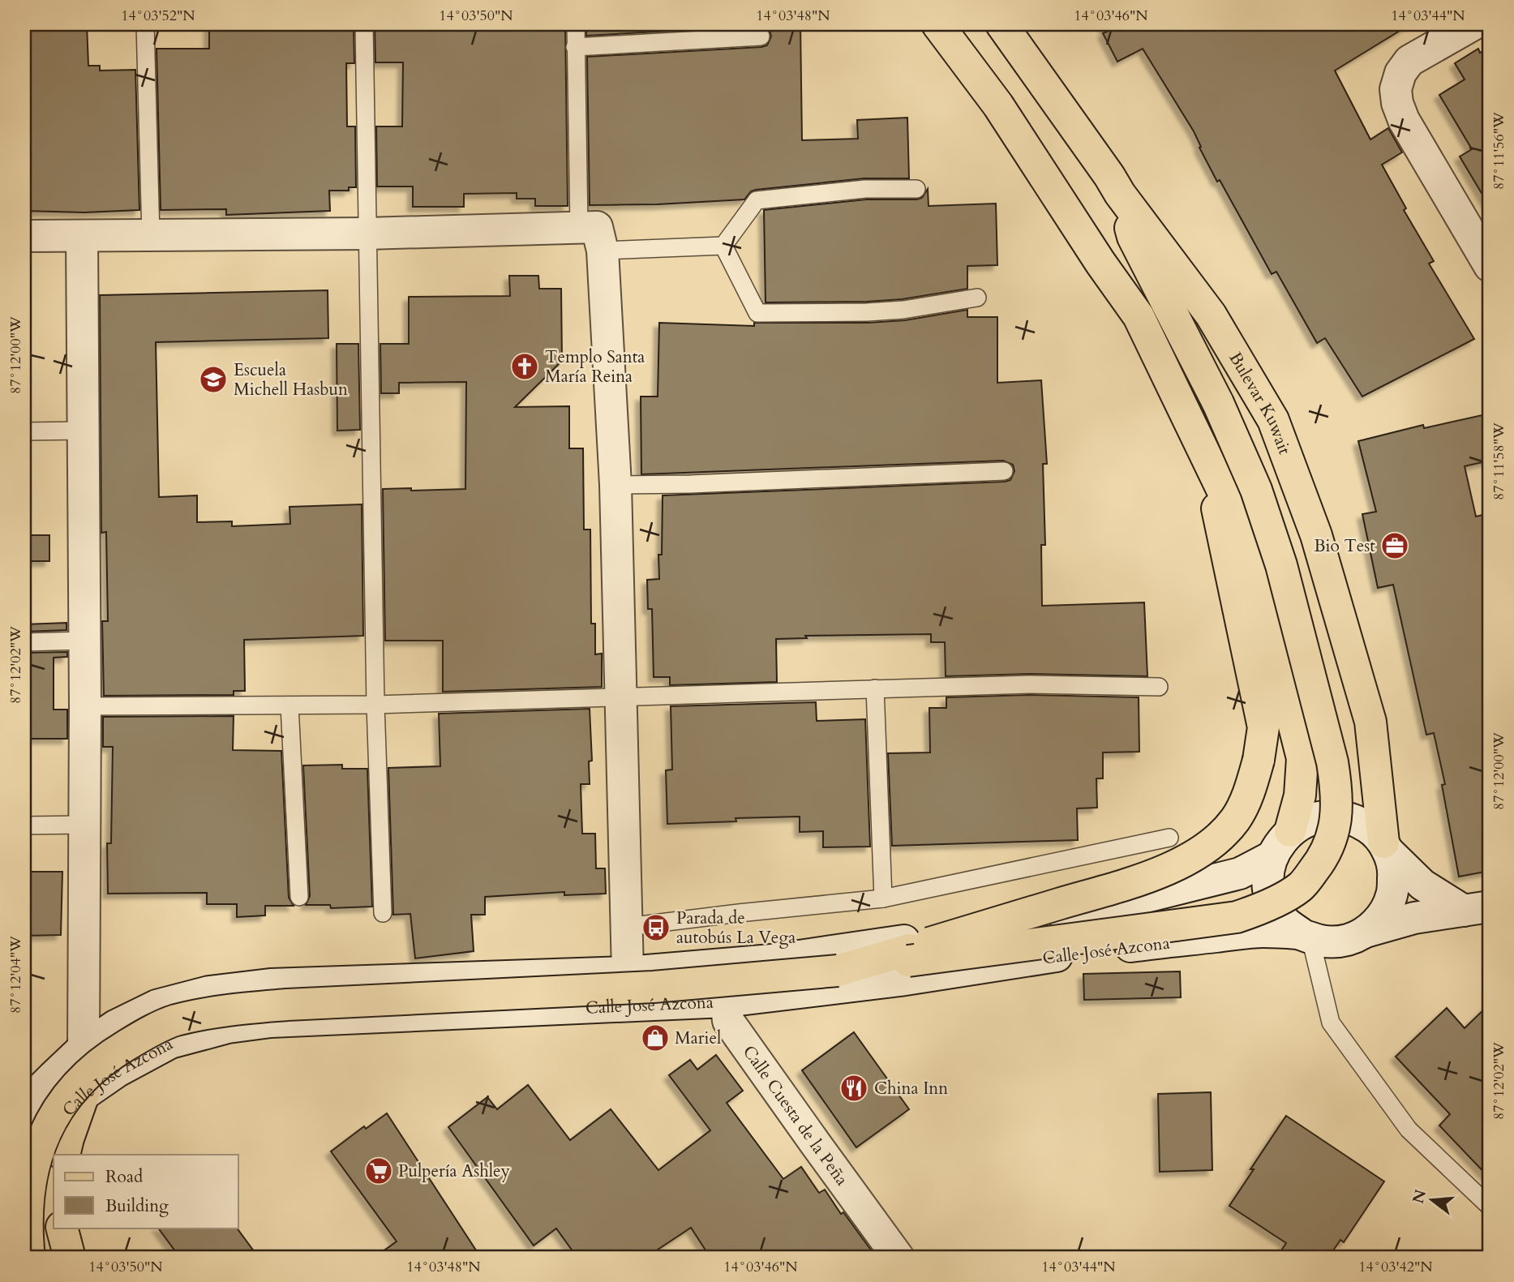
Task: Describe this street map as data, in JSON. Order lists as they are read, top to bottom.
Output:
{
  "streets": {
    "main road": ["Bulevar Kuwait", "Calle José Azcona", "Calle Cuesta de la Peña"]
  },
  "crossings": [
    ["Bulevar Kuwait", "Calle José Azcona"],
    ["Calle José Azcona", "Calle Cuesta de la Peña"]
  ],
  "places": {
    "church": ["Templo Santa María Reina"],
    "school or university": ["Escuela Michell Hasbun"],
    "office": ["Bio Test"],
    "bus stop": ["Parada de autobús La Vega"],
    "shop": ["Mariel"],
    "restaurant": ["China Inn"],
    "supermarket": ["Pulpería Ashley"]
  },
  "legend": ["Road", "Building"],
  "north": "left",
  "coordinates": [
    "14°03'52\"N",
    "14°03'50\"N",
    "14°03'48\"N",
    "14°03'46\"N",
    "14°03'44\"N",
    "87°11'56\"W",
    "87°12'00\"W",
    "87°11'58\"W",
    "87°12'02\"W",
    "87°12'04\"W",
    "14°03'42\"N"
  ]
}
